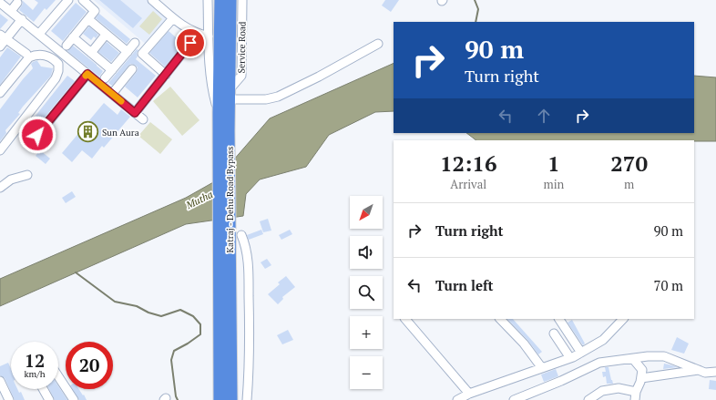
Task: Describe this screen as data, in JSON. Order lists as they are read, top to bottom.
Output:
{
  "streets": {
    "highway": ["Katraj - Dehu Road Bypass"],
    "street": ["Service Road"]
  },
  "crossings": [
    ["Service Road", "Katraj - Dehu Road Bypass"]
  ],
  "water": ["Mutha"],
  "places": {
    "building": ["Sun Aura"]
  },
  "north": "bottom left",
  "page": {
    "turn": ["90 m", "Turn right"],
    "eta": [
      "12:16",
      "Arrival",
      "1",
      "min",
      "270",
      "m"
    ],
    "map_buttons": ["+", "−"],
    "list": [
      {
        "name": "Turn right",
        "value": "90 m"
      },
      {
        "name": "Turn left",
        "value": "70 m"
      }
    ],
    "speed": "12 km/h",
    "limit": "20"
  }
}
